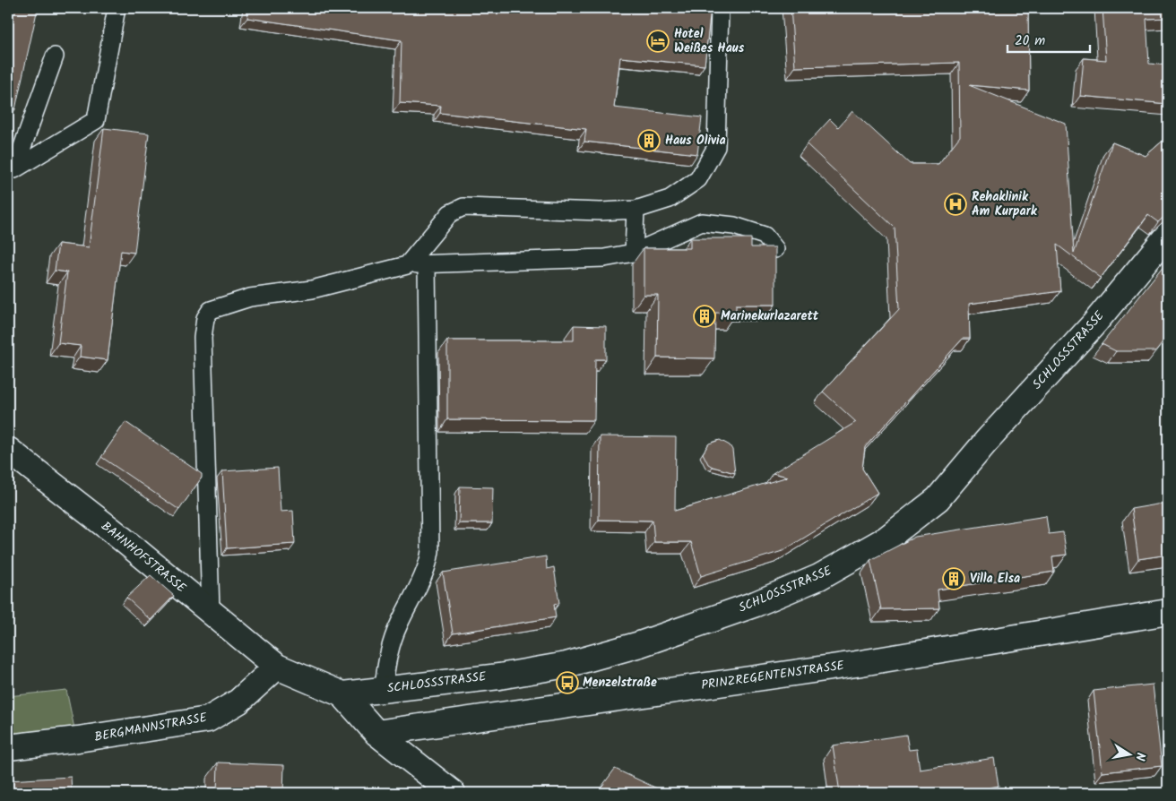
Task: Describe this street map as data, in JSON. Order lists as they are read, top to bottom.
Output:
{
  "streets": {
    "street": [
      "SCHLOSSSTRASSE",
      "BAHNHOFSTRASSE",
      "PRINZREGENTENSTRASSE",
      "BERGMANNSTRASSE"
    ]
  },
  "crossings": [
    ["BAHNHOFSTRASSE", "BERGMANNSTRASSE"]
  ],
  "places": {
    "hotel": ["Hotel Weißes Haus"],
    "building": ["Haus Olivia", "Marinekurlazarett", "Villa Elsa"],
    "hospital": ["Rehaklinik Am Kurpark"],
    "bus stop": ["Menzelstraße"]
  },
  "scale_bar": "20 m",
  "north": "right"
}
